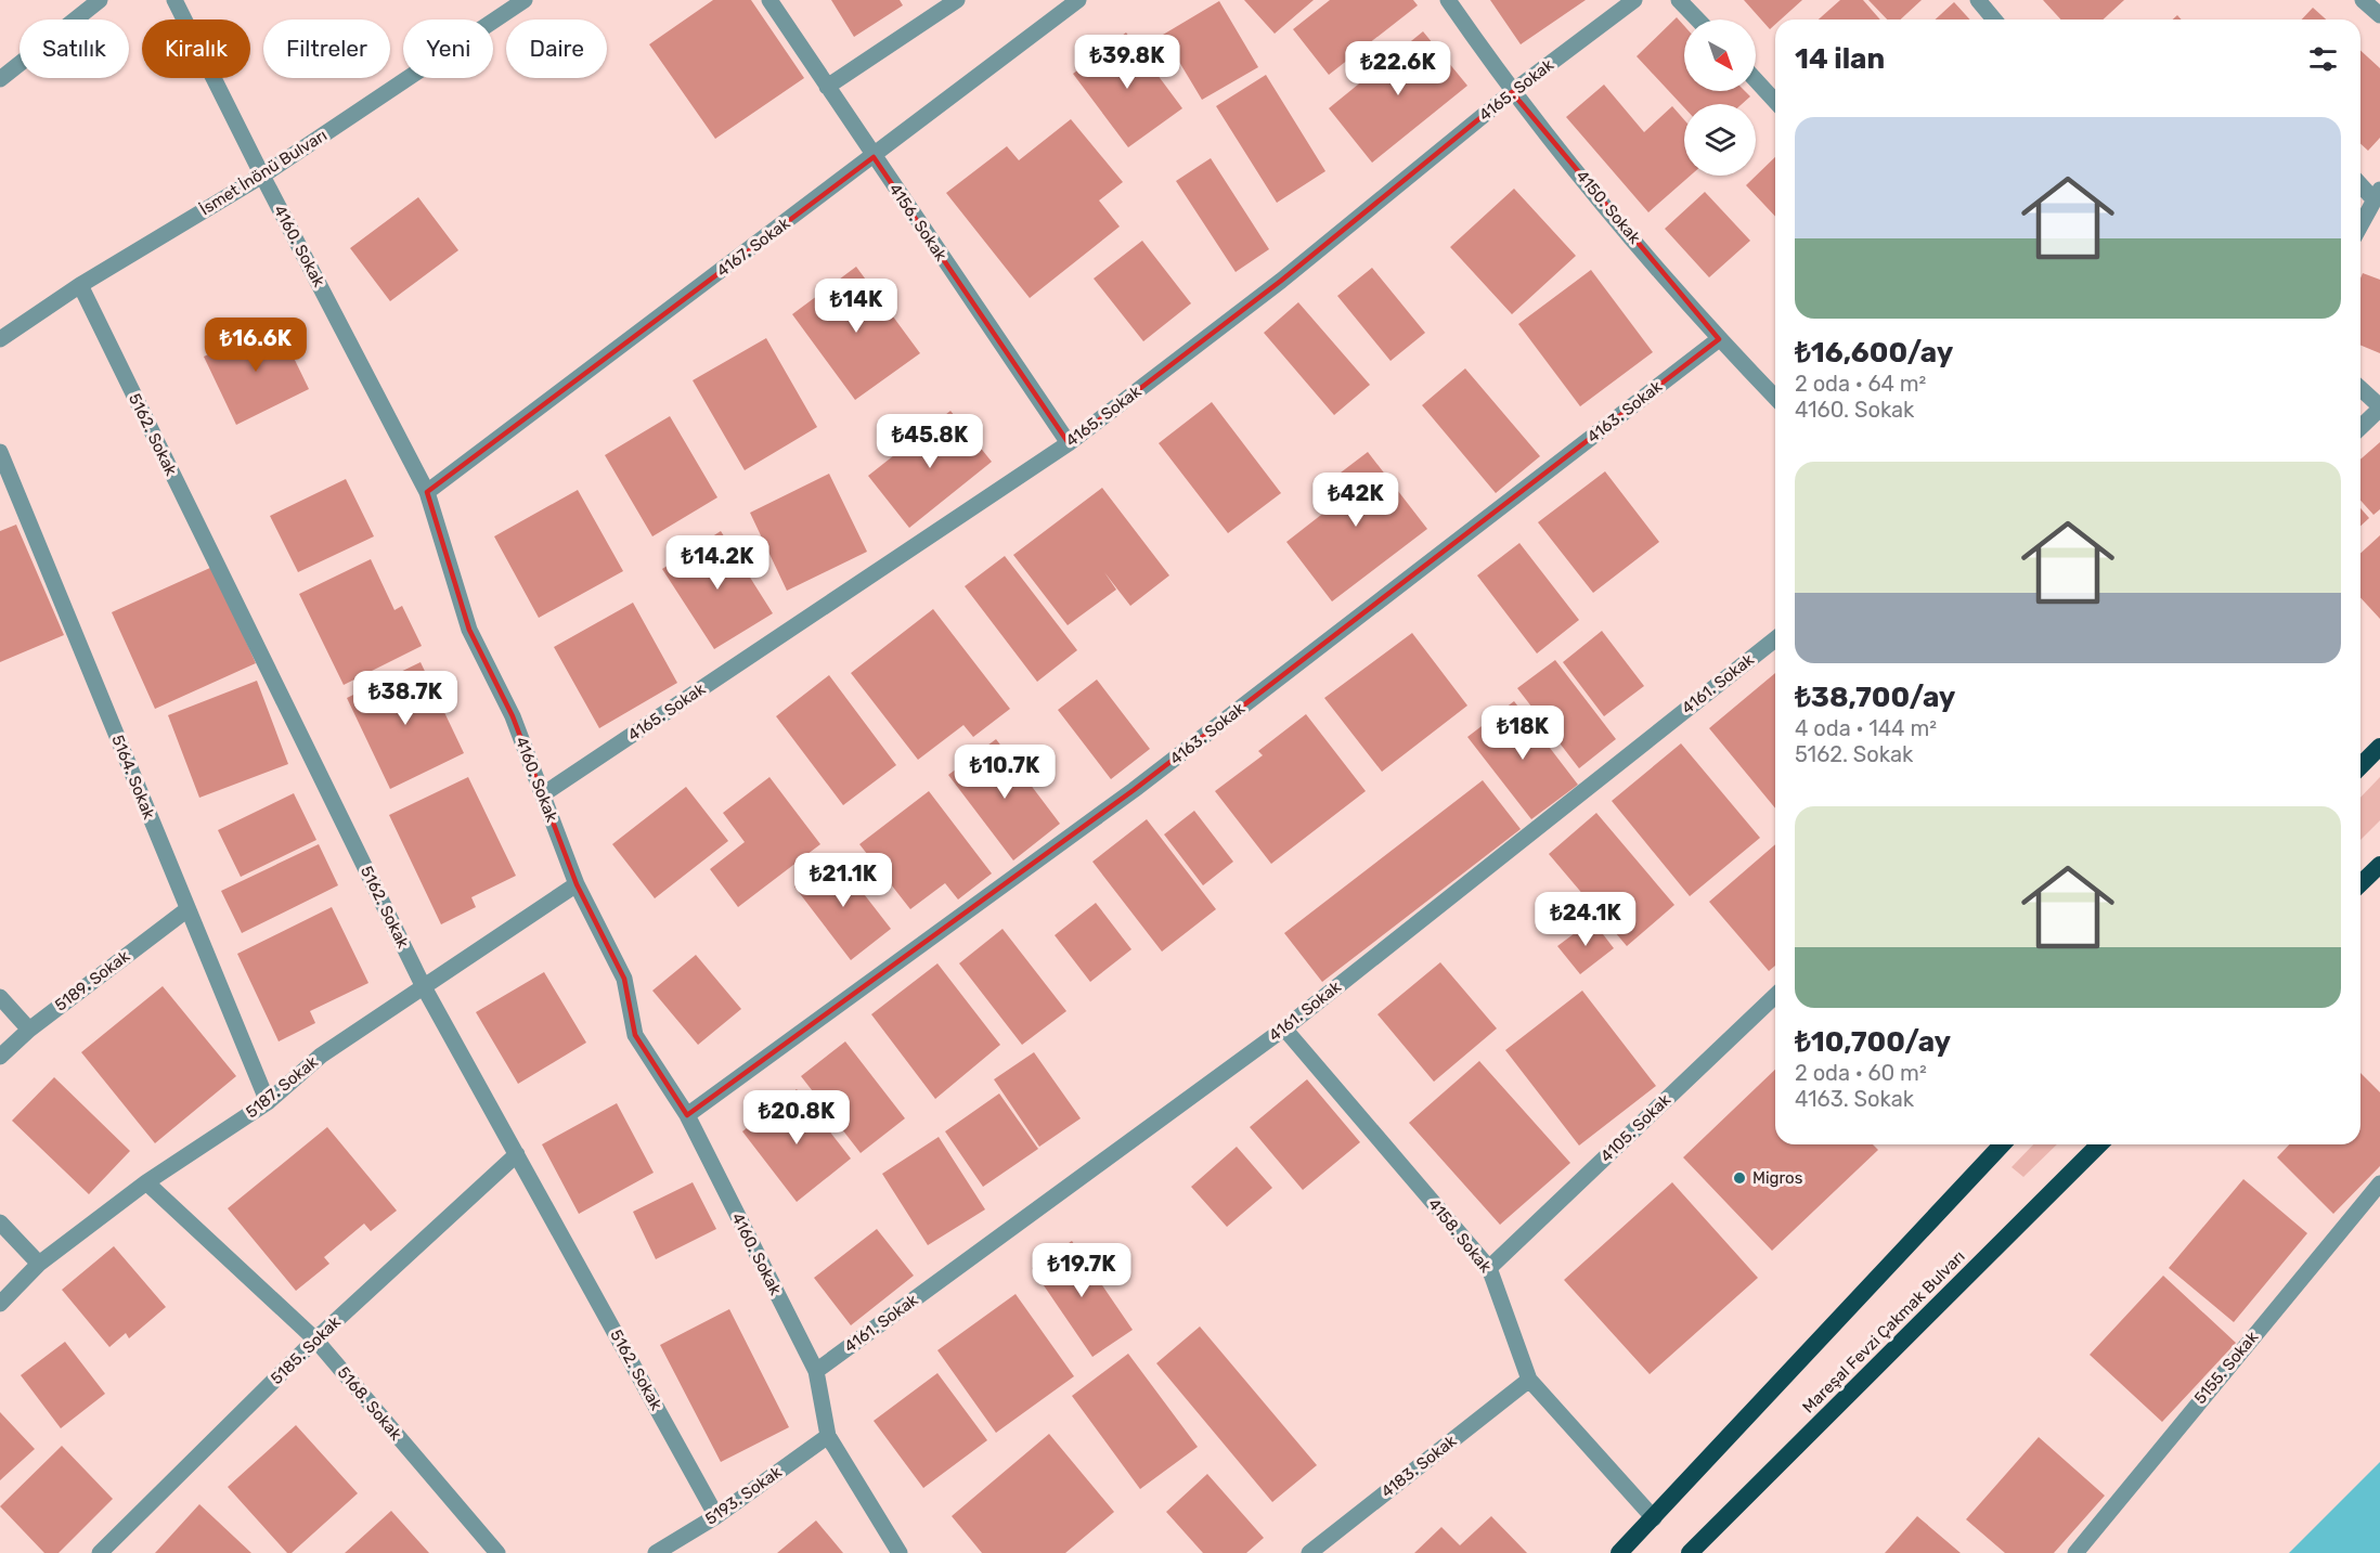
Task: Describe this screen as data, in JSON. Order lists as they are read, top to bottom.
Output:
{
  "streets": {
    "highway": ["Mareşal Fevzi Çakmak Bulvarı"],
    "street": [
      "4165. Sokak",
      "İsmet İnönü Bulvarı",
      "4150. Sokak",
      "4156. Sokak",
      "4160. Sokak",
      "4167. Sokak",
      "4163. Sokak",
      "5162. Sokak",
      "4161. Sokak",
      "5164. Sokak",
      "5189. Sokak",
      "5187. Sokak",
      "4105. Sokak",
      "4158. Sokak",
      "5185. Sokak",
      "5155. Sokak",
      "5168. Sokak",
      "4183. Sokak",
      "5193. Sokak"
    ]
  },
  "crossings": [
    ["4165. Sokak", "4150. Sokak"],
    ["4165. Sokak", "4156. Sokak"],
    ["4165. Sokak", "4160. Sokak"],
    ["İsmet İnönü Bulvarı", "4160. Sokak"],
    ["İsmet İnönü Bulvarı", "5162. Sokak"],
    ["4150. Sokak", "4163. Sokak"],
    ["4156. Sokak", "4167. Sokak"],
    ["4160. Sokak", "4167. Sokak"],
    ["4160. Sokak", "4163. Sokak"],
    ["4160. Sokak", "4161. Sokak"],
    ["4160. Sokak", "5187. Sokak"],
    ["4160. Sokak", "5193. Sokak"],
    ["5162. Sokak", "5187. Sokak"],
    ["5162. Sokak", "5185. Sokak"],
    ["5162. Sokak", "5193. Sokak"],
    ["4161. Sokak", "4158. Sokak"],
    ["5164. Sokak", "5189. Sokak"],
    ["5164. Sokak", "5187. Sokak"],
    ["5187. Sokak", "5168. Sokak"],
    ["4105. Sokak", "4158. Sokak"],
    ["4158. Sokak", "4183. Sokak"],
    ["5185. Sokak", "5168. Sokak"]
  ],
  "places": ["Migros"],
  "north": "bottom right",
  "page": {
    "chip": [
      "Satılık",
      "Kiralık",
      "Filtreler",
      "Yeni",
      "Daire"
    ],
    "heading": "14 ilan",
    "price": [
      "₺39.8K",
      "₺22.6K",
      "₺14K",
      "₺16.6K",
      "₺45.8K",
      "₺42K",
      "₺14.2K",
      "₺38.7K",
      "₺18K",
      "₺10.7K",
      "₺21.1K",
      "₺24.1K",
      "₺20.8K",
      "₺19.7K"
    ],
    "list": [
      {
        "name": "₺16,600/ay",
        "note": "2 oda · 64 m² · 4160. Sokak"
      },
      {
        "name": "₺38,700/ay",
        "note": "4 oda · 144 m² · 5162. Sokak"
      },
      {
        "name": "₺10,700/ay",
        "note": "2 oda · 60 m² · 4163. Sokak"
      }
    ]
  }
}
